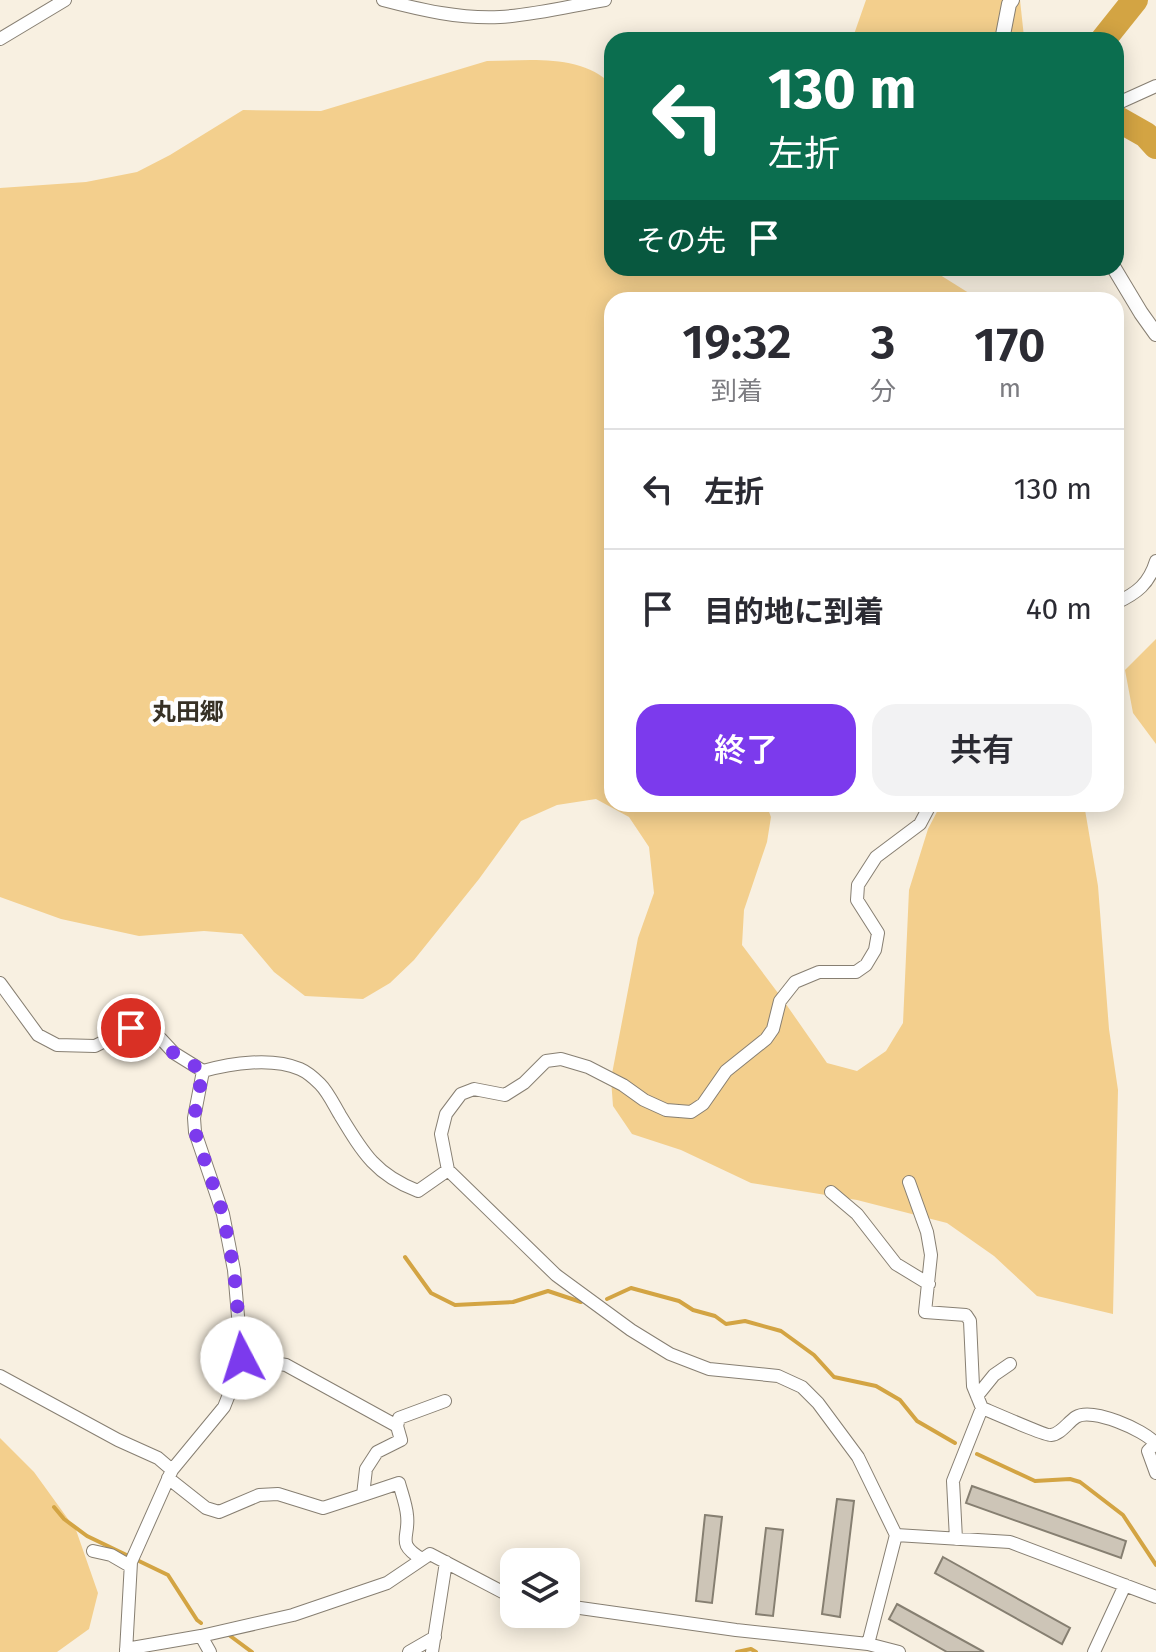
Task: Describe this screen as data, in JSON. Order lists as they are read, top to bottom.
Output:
{
  "districts": ["丸田郷"],
  "page": {
    "turn": ["130 m", "左折"],
    "then": "その先",
    "eta": [
      "19:32",
      "到着",
      "3",
      "分",
      "170",
      "m"
    ],
    "list": [
      {
        "name": "左折",
        "value": "130 m"
      },
      {
        "name": "目的地に到着",
        "value": "40 m"
      }
    ],
    "buttons": ["終了", "共有"]
  }
}
